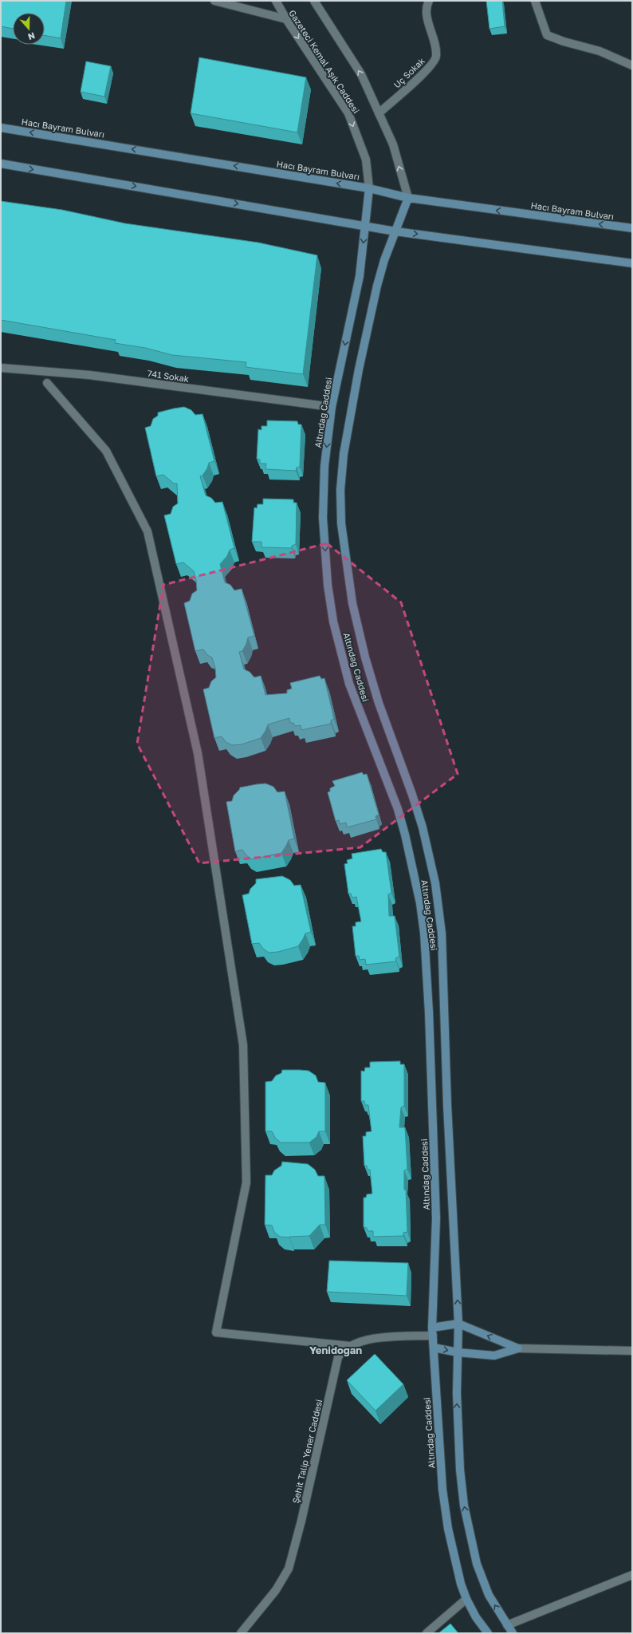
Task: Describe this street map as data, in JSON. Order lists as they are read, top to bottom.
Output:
{
  "streets": {
    "main road": ["Hacı Bayram Bulvarı", "Altındağ Caddesi"],
    "street": [
      "Gazeteci Kemal Aşık Caddesi",
      "Uç Sokak",
      "741 Sokak",
      "Şehit Talip Yener Caddesi"
    ]
  },
  "crossings": [
    ["Gazeteci Kemal Aşık Caddesi", "Hacı Bayram Bulvarı"],
    ["Gazeteci Kemal Aşık Caddesi", "Altındağ Caddesi"],
    ["Hacı Bayram Bulvarı", "Altındağ Caddesi"],
    ["741 Sokak", "Altındağ Caddesi"],
    ["Altındağ Caddesi", "Şehit Talip Yener Caddesi"]
  ],
  "districts": ["Yenidoğan"],
  "north": "bottom"
}
